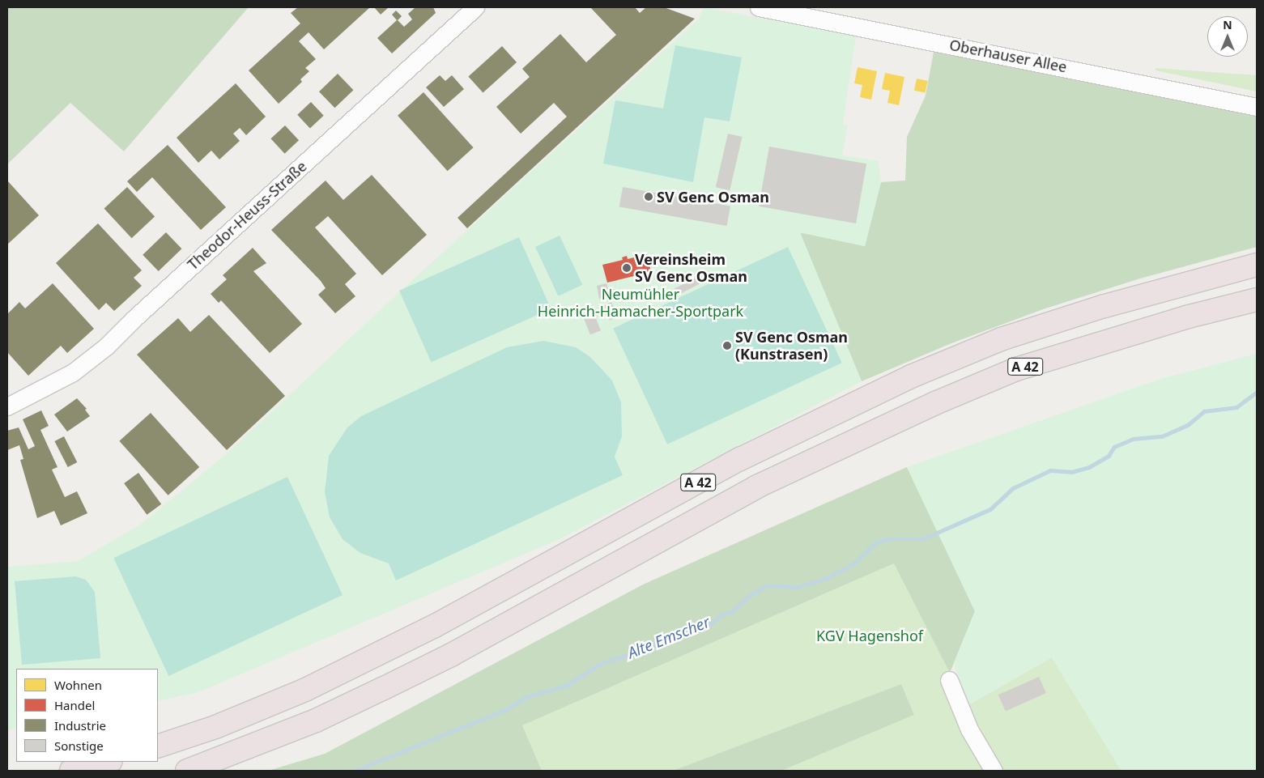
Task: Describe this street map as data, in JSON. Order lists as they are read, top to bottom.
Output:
{
  "streets": {
    "highway": ["A 42"],
    "street": ["Oberhauser Allee", "Theodor-Heuss-Straße"]
  },
  "water": ["Alte Emscher"],
  "parks": ["Neumühler Heinrich-Hamacher-Sportpark", "KGV Hagenshof"],
  "places": ["SV Genc Osman", "Vereinsheim SV Genc Osman", "SV Genc Osman (Kunstrasen)"],
  "legend": [
    "Wohnen",
    "Handel",
    "Industrie",
    "Sonstige"
  ],
  "north": "top"
}
